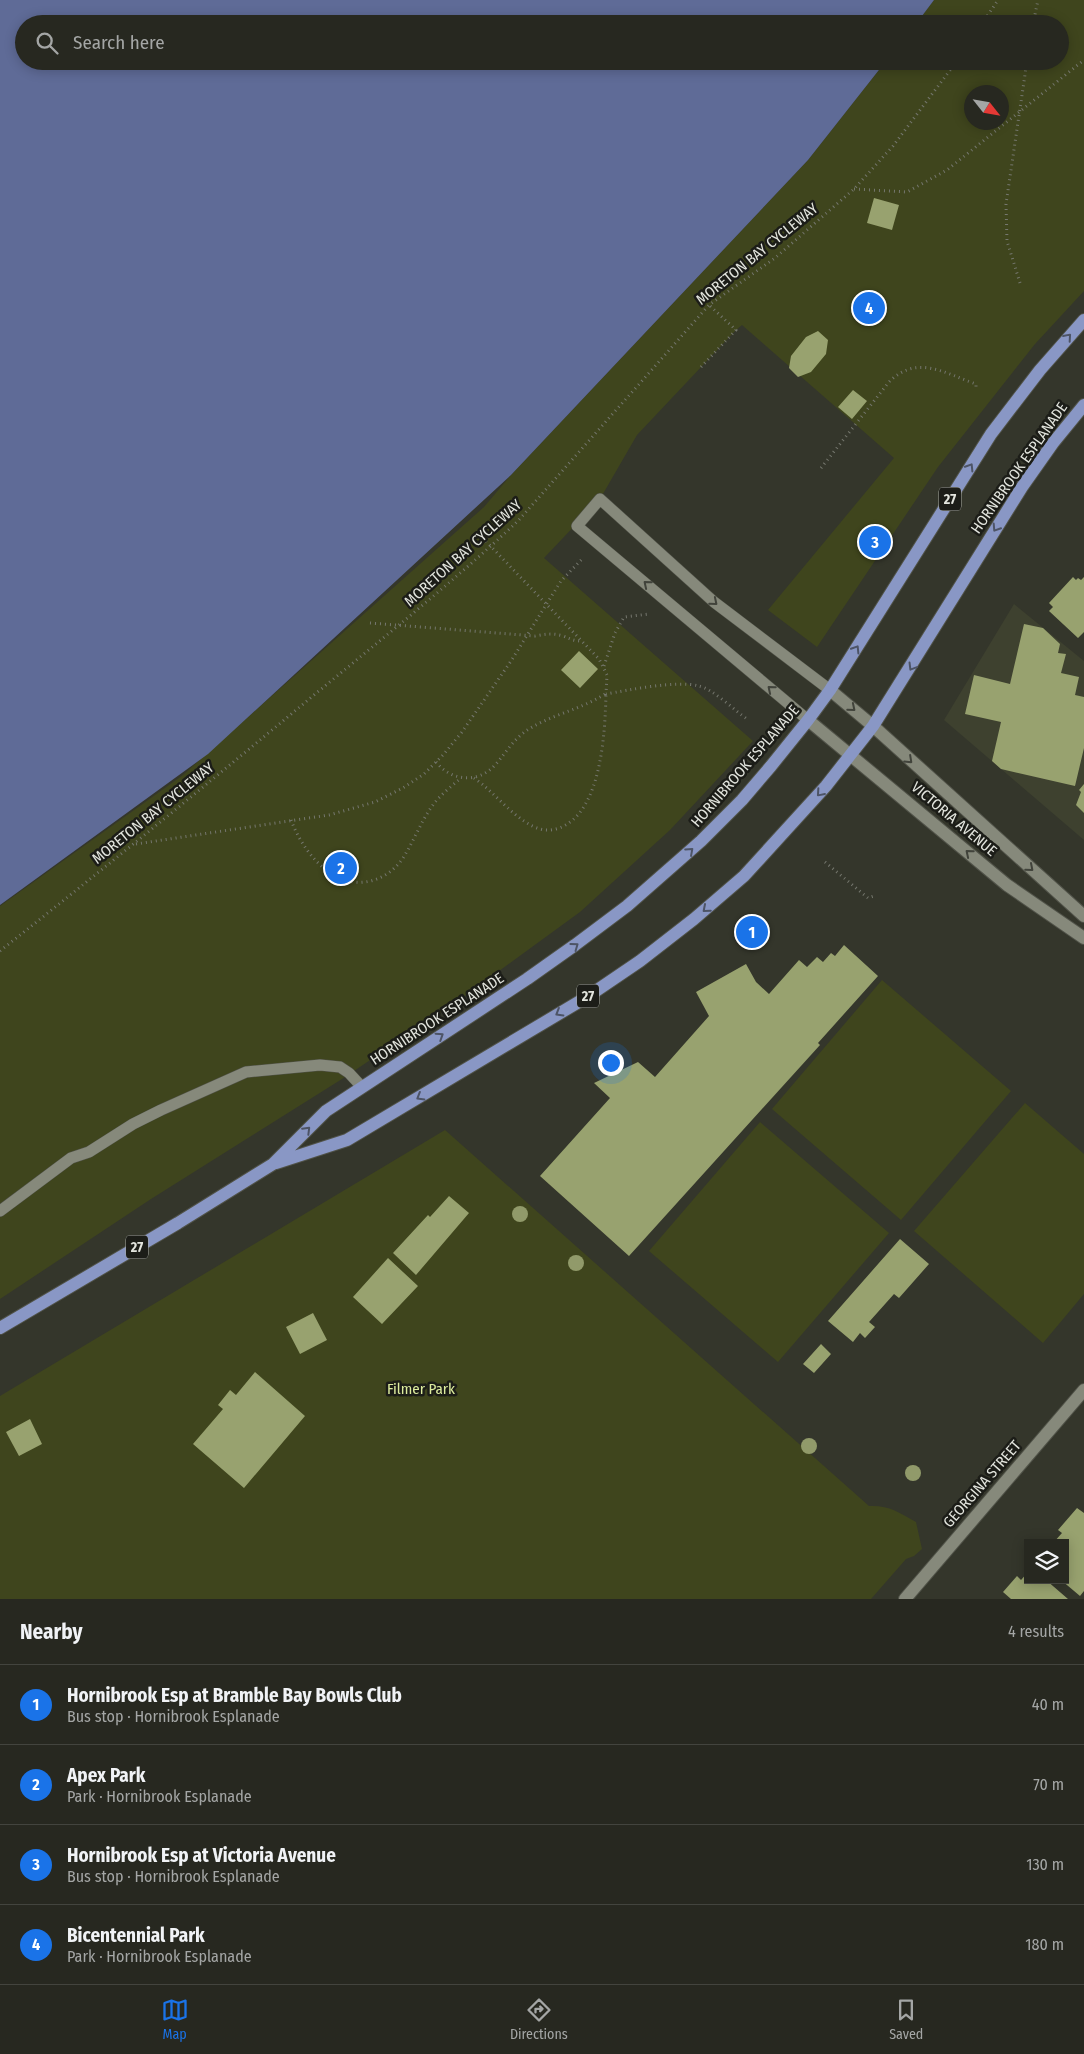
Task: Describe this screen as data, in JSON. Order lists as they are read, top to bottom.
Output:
{
  "streets": {
    "main road": [
      "HORNIBROOK ESPLANADE",
      "27",
      "VICTORIA AVENUE",
      "GEORGINA STREET"
    ],
    "path": ["MORETON BAY CYCLEWAY"]
  },
  "crossings": [
    ["HORNIBROOK ESPLANADE", "VICTORIA AVENUE"]
  ],
  "parks": ["Filmer Park"],
  "north": "bottom right",
  "page": {
    "search": "Search here",
    "pins": [
      "4",
      "3",
      "2",
      "1"
    ],
    "heading": ["Nearby", "4 results"],
    "list": [
      {
        "mark": "1",
        "name": "Hornibrook Esp at Bramble Bay Bowls Club",
        "note": "Bus stop · Hornibrook Esplanade",
        "value": "40 m"
      },
      {
        "mark": "2",
        "name": "Apex Park",
        "note": "Park · Hornibrook Esplanade",
        "value": "70 m"
      },
      {
        "mark": "3",
        "name": "Hornibrook Esp at Victoria Avenue",
        "note": "Bus stop · Hornibrook Esplanade",
        "value": "130 m"
      },
      {
        "mark": "4",
        "name": "Bicentennial Park",
        "note": "Park · Hornibrook Esplanade",
        "value": "180 m"
      }
    ],
    "nav": ["Map", "Directions", "Saved"]
  }
}
